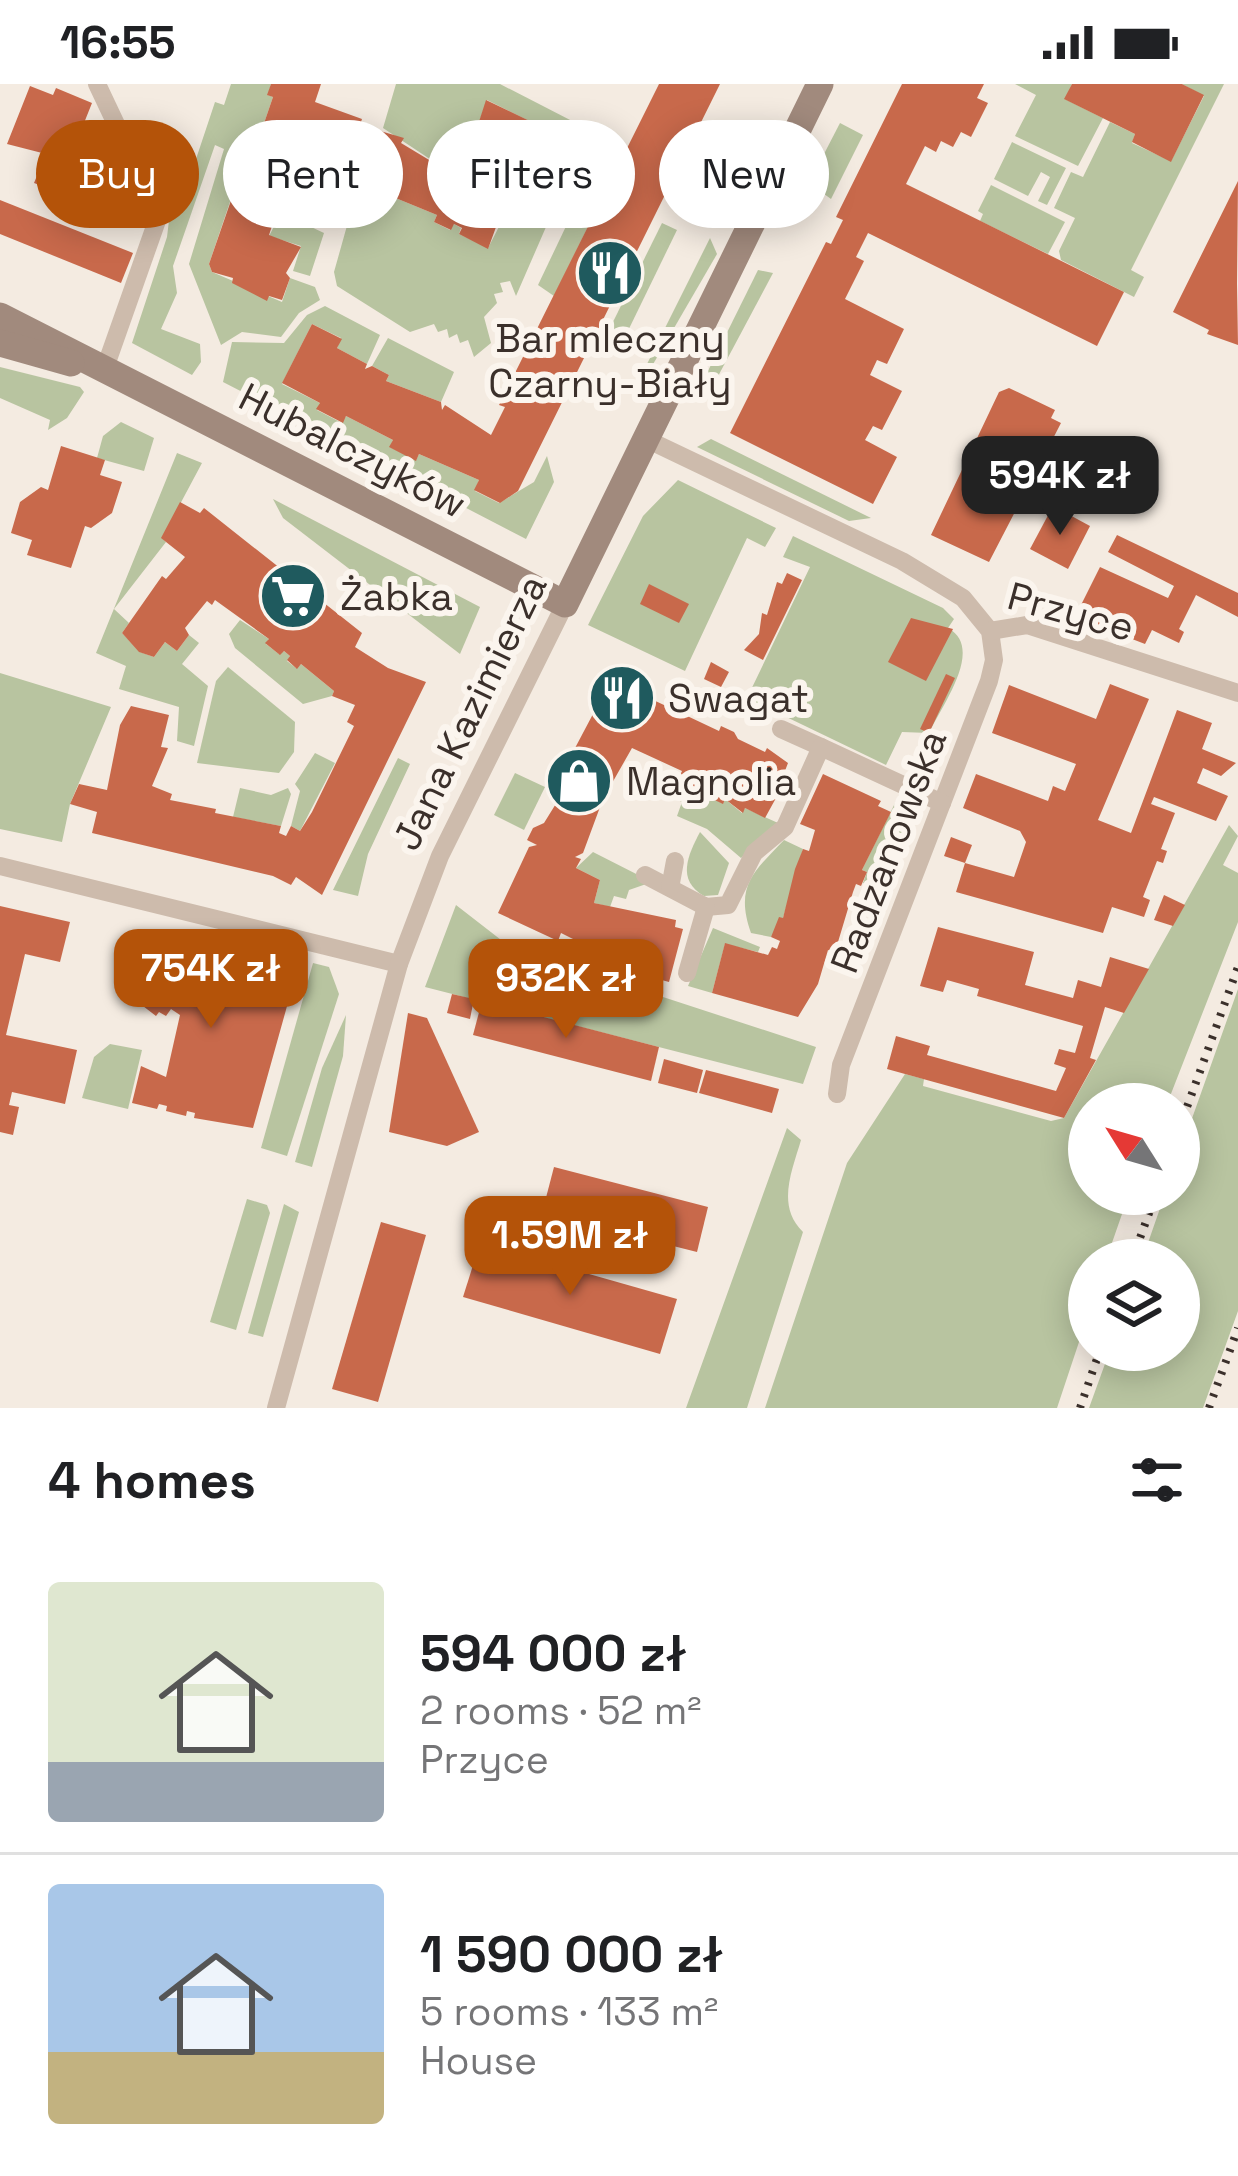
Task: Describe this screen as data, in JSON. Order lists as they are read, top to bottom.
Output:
{
  "streets": {
    "street": [
      "Hubalczyków",
      "Przyce",
      "Jana Kazimierza",
      "Radzanowska"
    ]
  },
  "crossings": [
    ["Hubalczyków", "Jana Kazimierza"],
    ["Przyce", "Jana Kazimierza"],
    ["Przyce", "Radzanowska"]
  ],
  "places": {
    "restaurant": ["Bar mleczny Czarny-Biały", "Swagat"],
    "supermarket": ["Żabka"],
    "shop": ["Magnolia"]
  },
  "north": "top left",
  "page": {
    "status": "16:55",
    "chip": [
      "Buy",
      "Rent",
      "Filters",
      "New"
    ],
    "price": [
      "594K zł",
      "754K zł",
      "932K zł",
      "1.59M zł"
    ],
    "heading": "4 homes",
    "list": [
      {
        "name": "594 000 zł",
        "note": "2 rooms · 52 m² · Przyce"
      },
      {
        "name": "1 590 000 zł",
        "note": "5 rooms · 133 m² · House"
      }
    ]
  }
}
